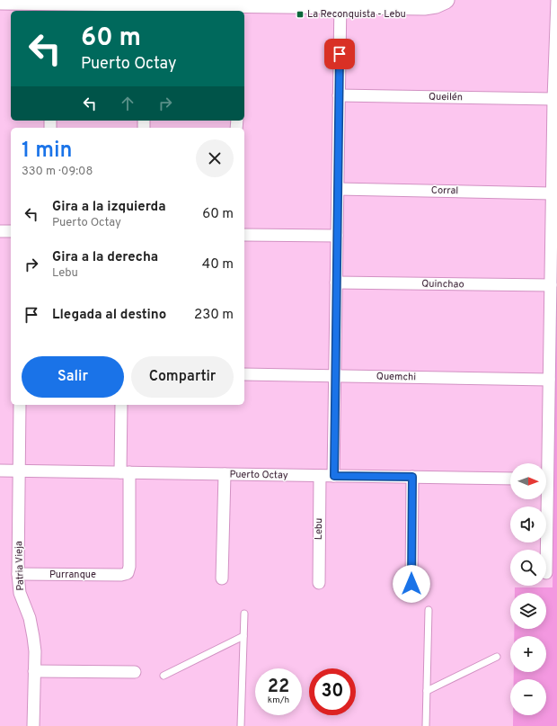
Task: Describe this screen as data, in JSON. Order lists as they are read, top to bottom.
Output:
{
  "streets": {
    "street": [
      "Queilén",
      "Corral",
      "Quinchao",
      "Quemchi",
      "Puerto Octay",
      "Lebu",
      "Patria Vieja",
      "Purranque"
    ]
  },
  "crossings": [
    ["Puerto Octay", "Lebu"],
    ["Puerto Octay", "Patria Vieja"],
    ["Puerto Octay", "Purranque"],
    ["Patria Vieja", "Purranque"]
  ],
  "places": {
    "transit": ["La Reconquista - Lebu"]
  },
  "north": "right",
  "page": {
    "turn": ["60 m", "Puerto Octay"],
    "heading": ["1 min", "330 m · 09:08"],
    "list": [
      {
        "name": "Gira a la izquierda",
        "note": "Puerto Octay",
        "value": "60 m"
      },
      {
        "name": "Gira a la derecha",
        "note": "Lebu",
        "value": "40 m"
      },
      {
        "name": "Llegada al destino",
        "value": "230 m"
      }
    ],
    "buttons": ["Salir", "Compartir"],
    "map_buttons": ["+", "−"],
    "speed": "22 km/h",
    "limit": "30"
  }
}
